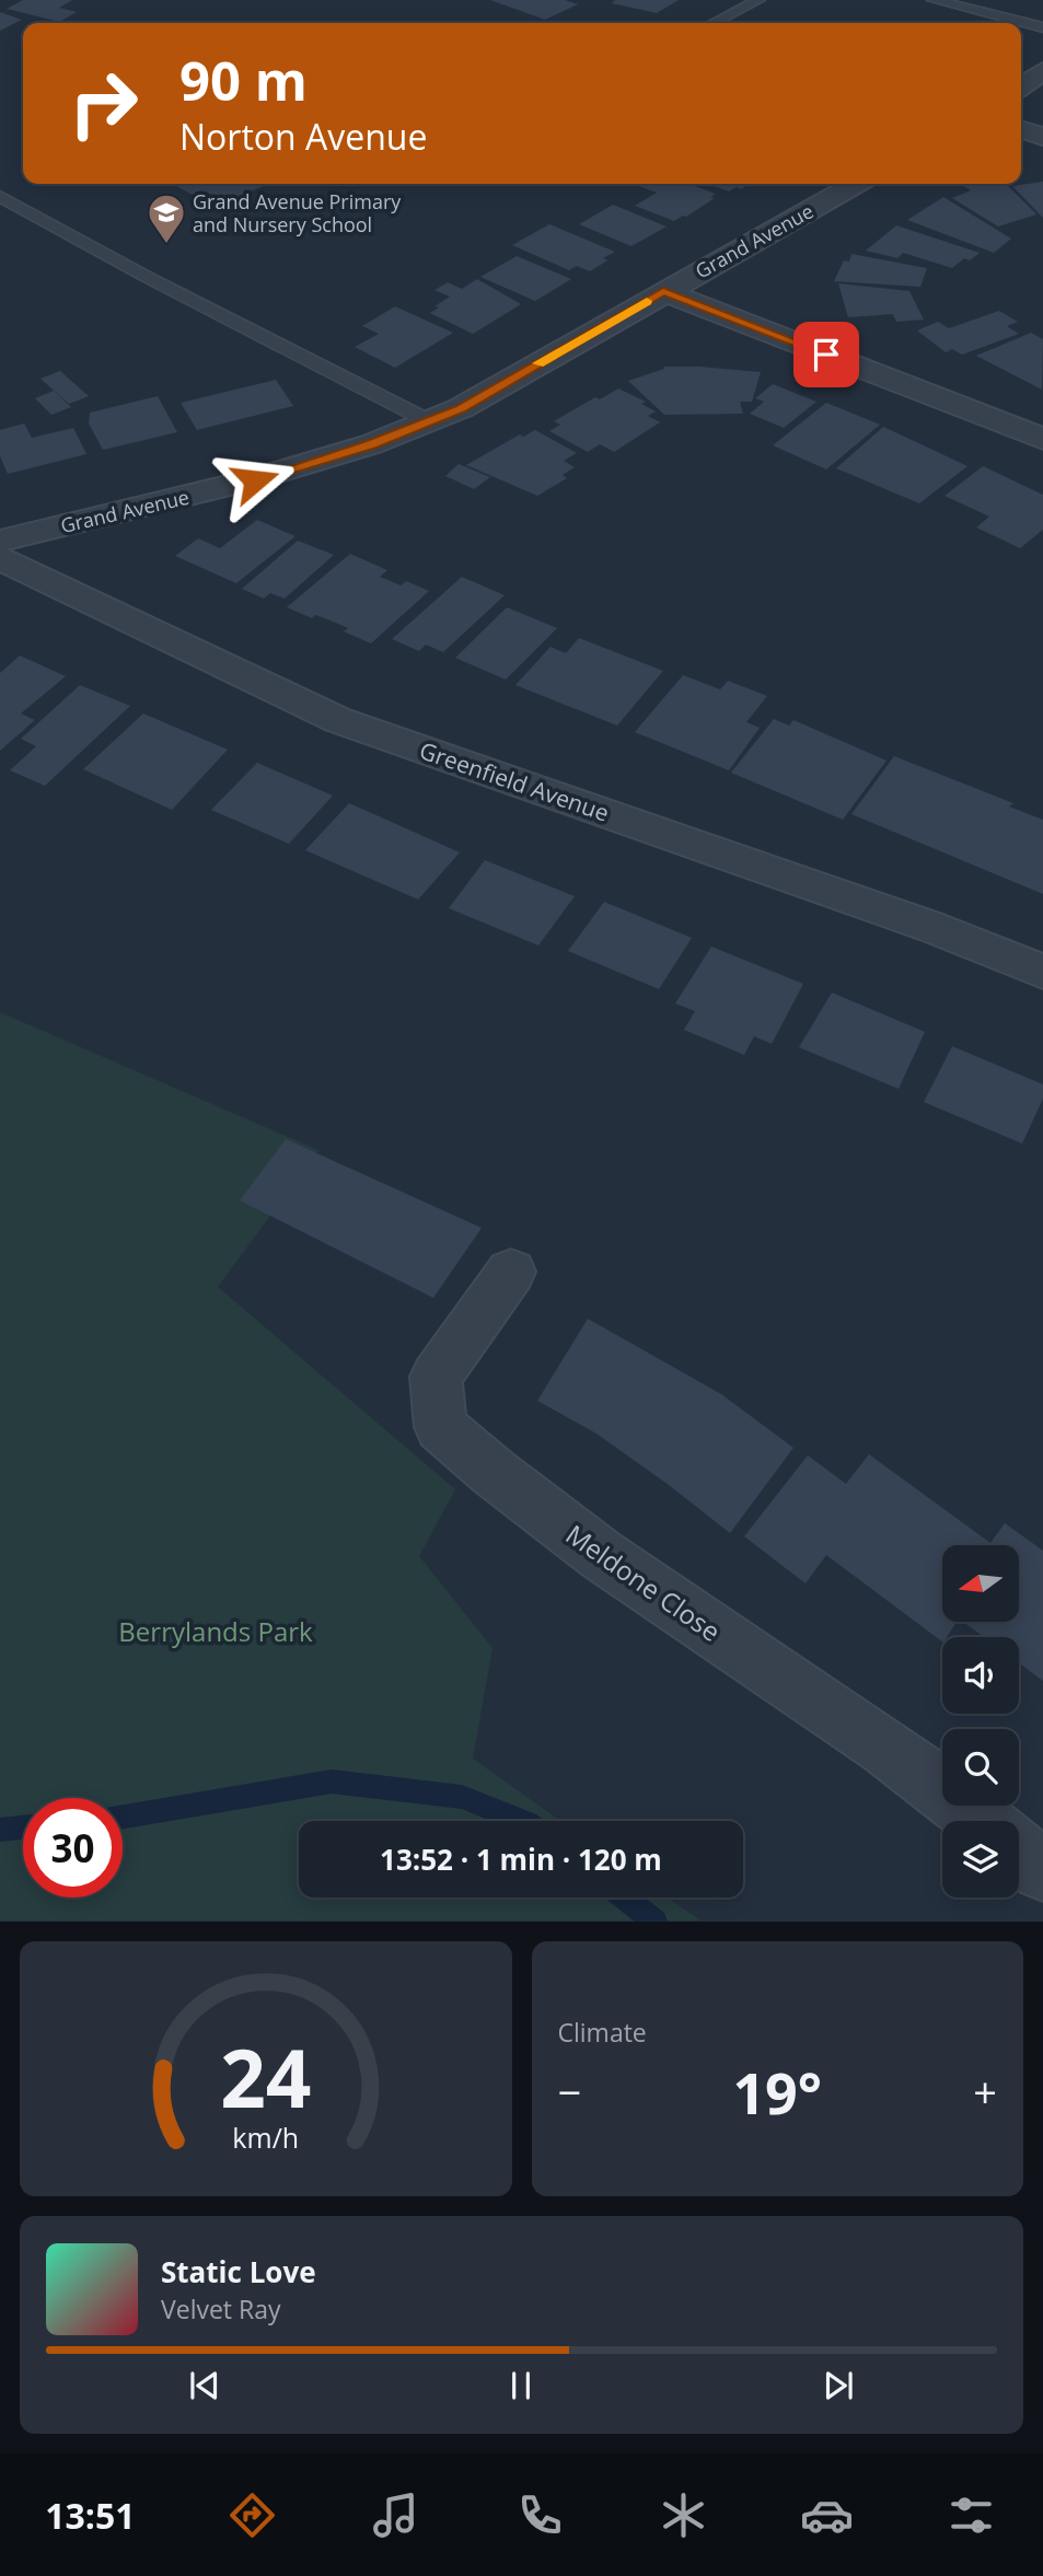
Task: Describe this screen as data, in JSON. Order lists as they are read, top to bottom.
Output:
{
  "streets": {
    "street": ["Grand Avenue", "Greenfield Avenue", "Meldone Close"]
  },
  "parks": ["Berrylands Park"],
  "places": {
    "school or university": ["Grand Avenue Primary and Nursery School"]
  },
  "north": "left",
  "page": {
    "turn": ["90 m", "Norton Avenue"],
    "limit": "30",
    "trip": "13:52 · 1 min · 120 m",
    "tile": "Climate",
    "heat": ["−", "19°", "+"],
    "song": ["Static Love", "Velvet Ray"],
    "tabs": "13:51",
    "gauge": ["24", "km/h"]
  }
}
